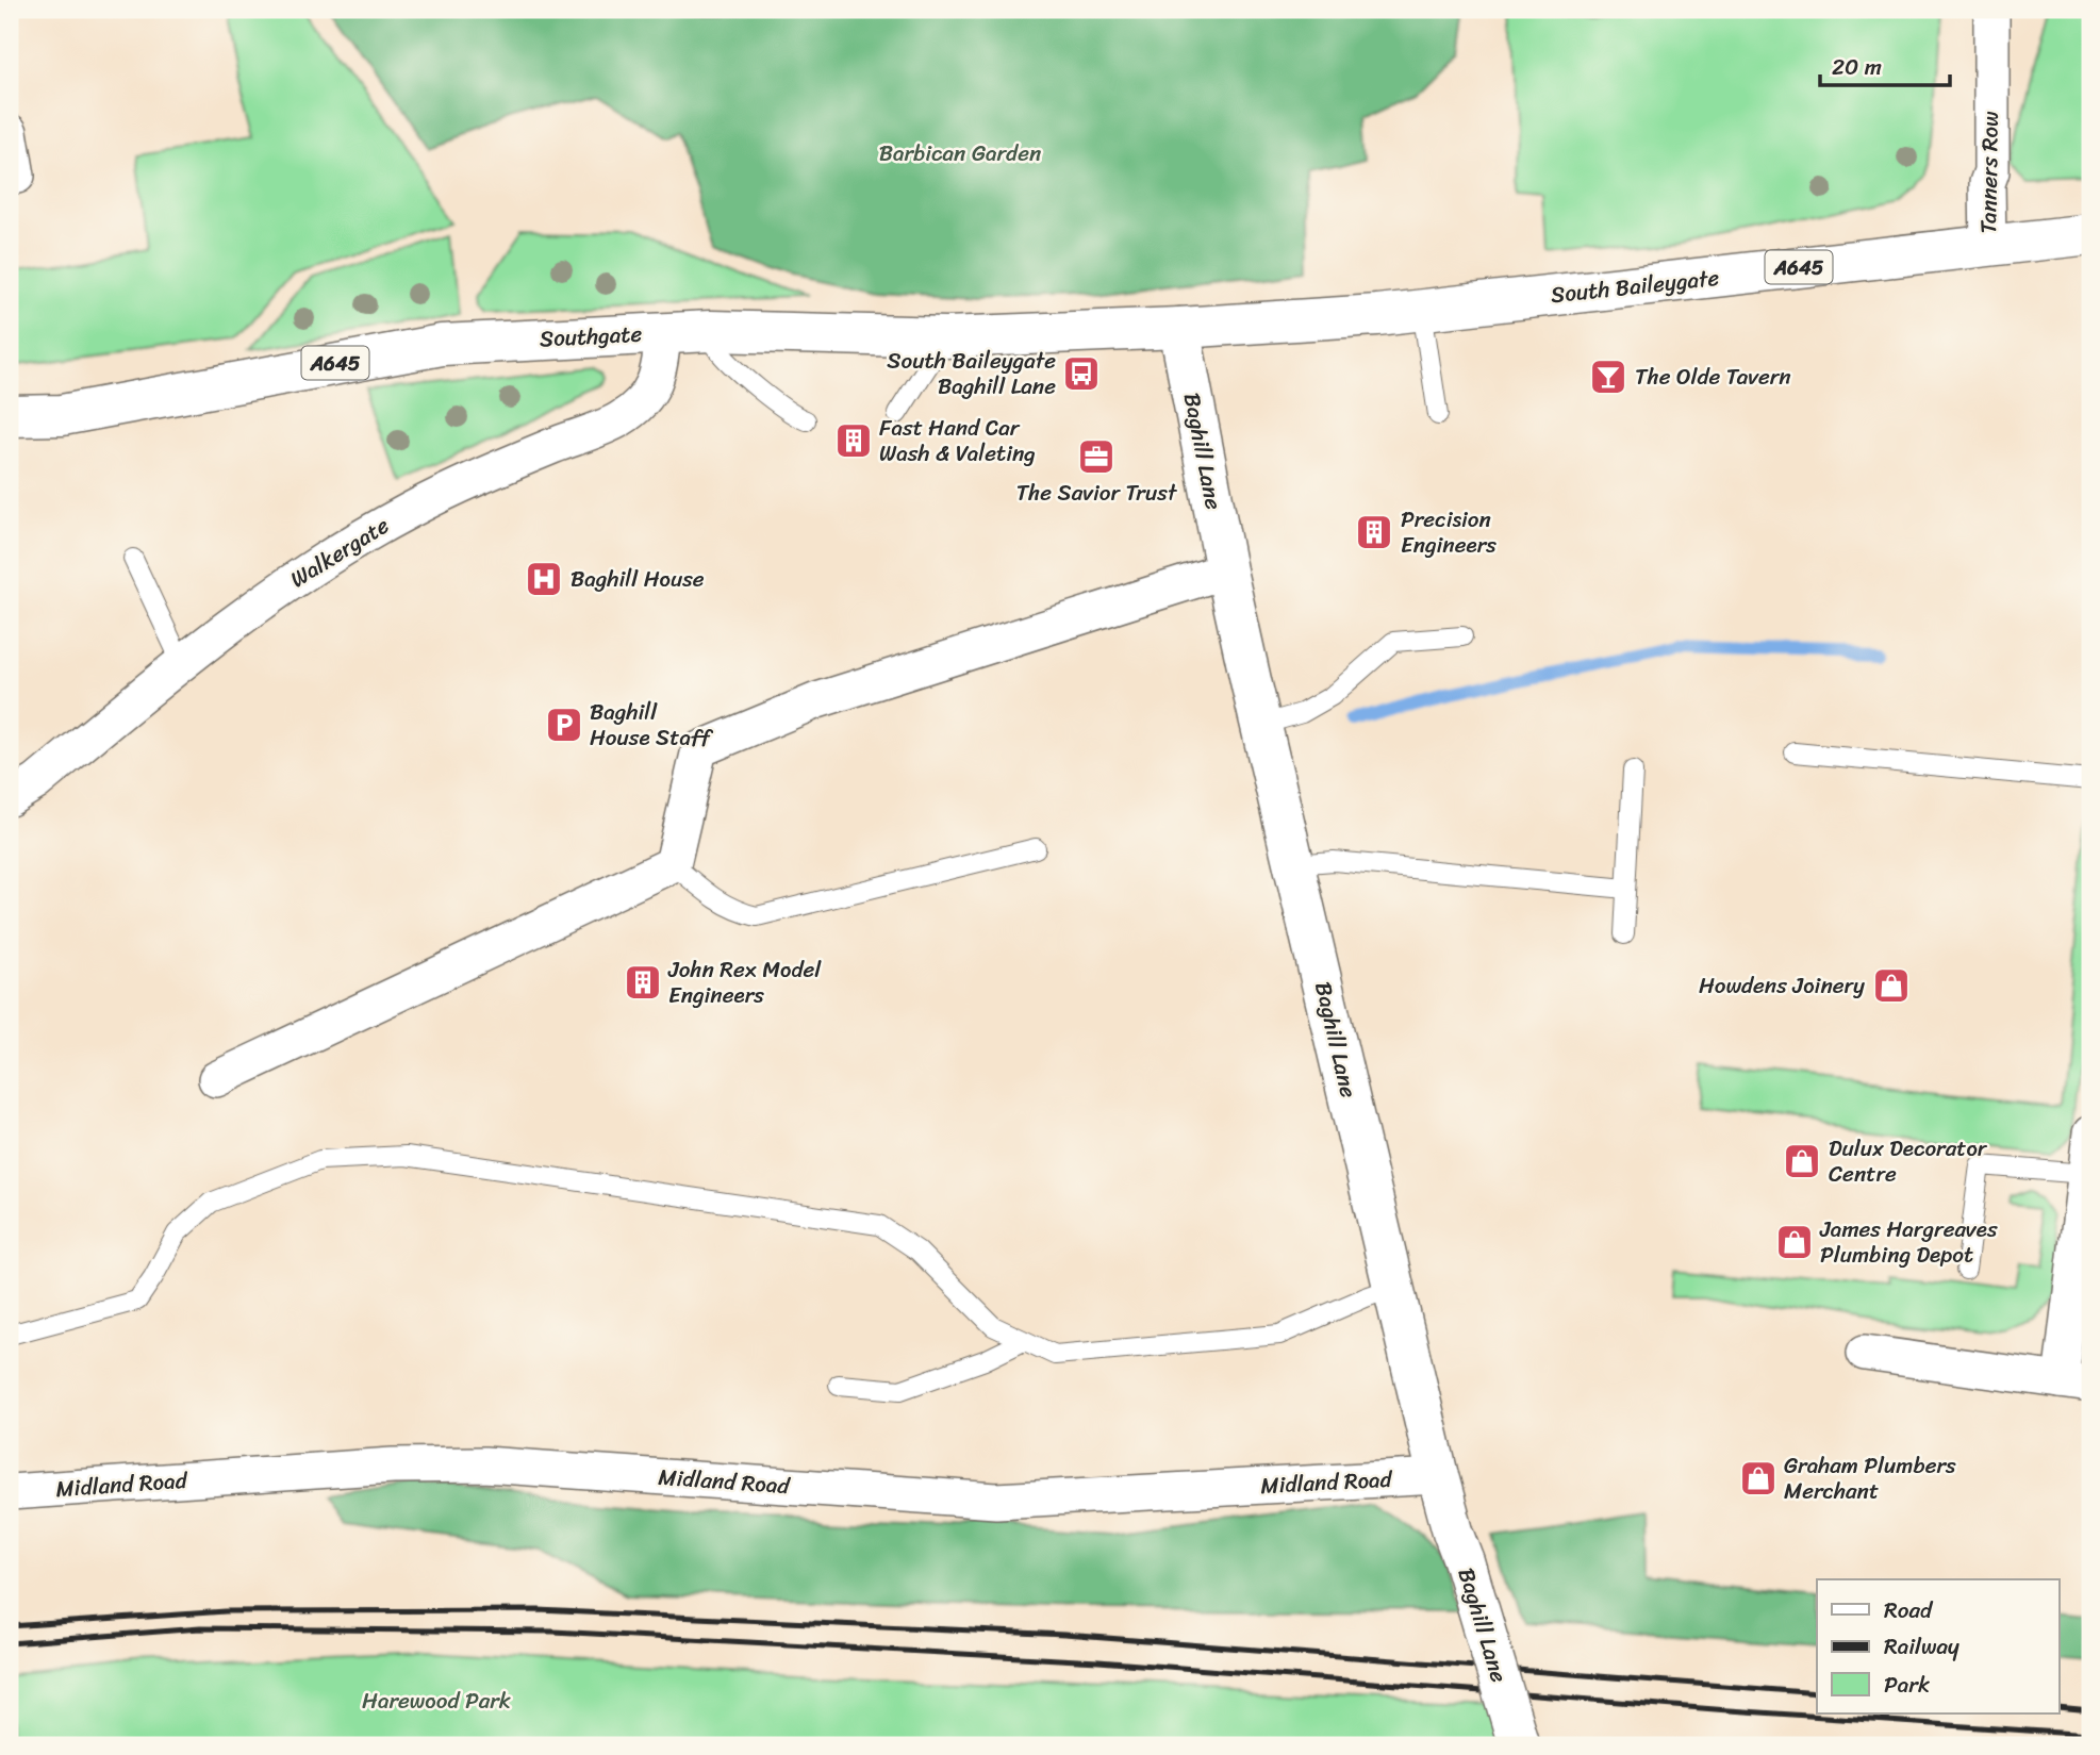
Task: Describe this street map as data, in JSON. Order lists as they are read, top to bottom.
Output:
{
  "streets": {
    "main road": [
      "A645",
      "South Baileygate",
      "Southgate",
      "Baghill Lane"
    ],
    "street": ["Tanners Row", "Walkergate", "Midland Road"]
  },
  "crossings": [
    ["Tanners Row", "South Baileygate"],
    ["South Baileygate", "Southgate"],
    ["South Baileygate", "Baghill Lane"],
    ["Southgate", "Baghill Lane"],
    ["Southgate", "Walkergate"],
    ["Baghill Lane", "Midland Road"]
  ],
  "parks": ["Barbican Garden", "Harewood Park"],
  "places": {
    "bus stop": ["South Baileygate Baghill Lane"],
    "bar": ["The Olde Tavern"],
    "building": ["Fast Hand Car Wash & Valeting", "Precision Engineers", "John Rex Model Engineers"],
    "office": ["The Savior Trust"],
    "hospital": ["Baghill House"],
    "parking": ["Baghill House Staff"],
    "shop": [
      "Howdens Joinery",
      "Dulux Decorator Centre",
      "James Hargreaves Plumbing Depot",
      "Graham Plumbers Merchant"
    ]
  },
  "legend": ["Road", "Railway", "Park"],
  "scale_bar": "20 m"
}
